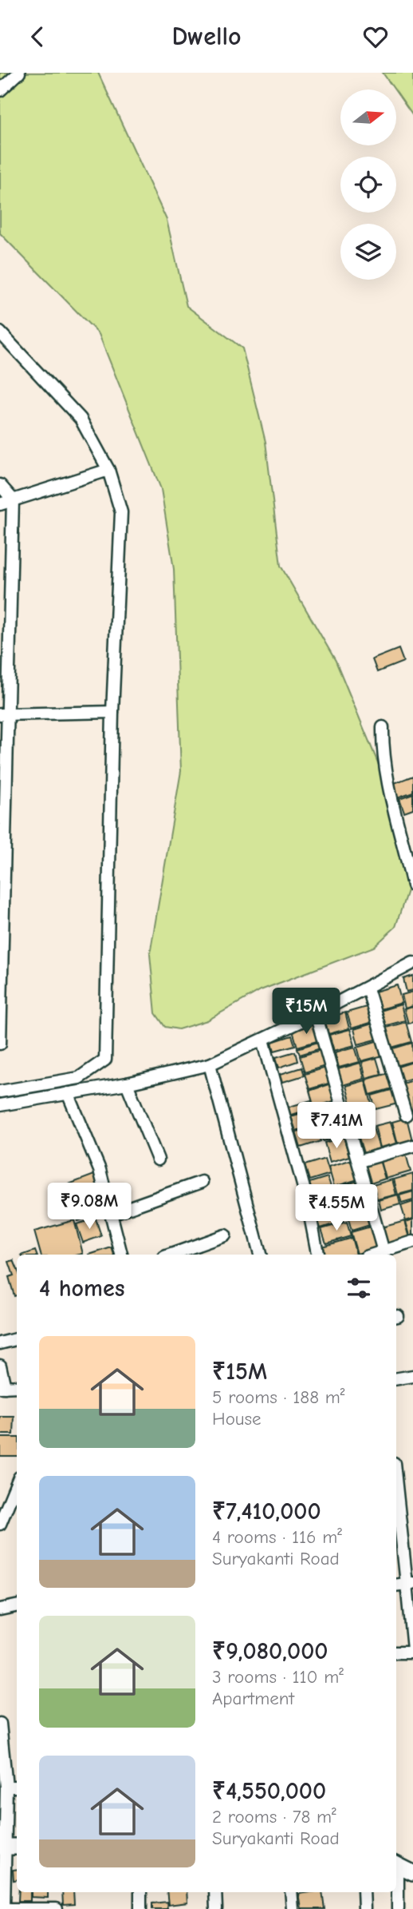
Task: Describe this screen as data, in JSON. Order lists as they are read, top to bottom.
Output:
{
  "north": "right",
  "page": {
    "header": "Dwello",
    "price": [
      "₹15M",
      "₹7.41M",
      "₹9.08M",
      "₹4.55M"
    ],
    "heading": "4 homes",
    "list": [
      {
        "name": "₹15M",
        "note": "5 rooms · 188 m² · House"
      },
      {
        "name": "₹7,410,000",
        "note": "4 rooms · 116 m² · Suryakanti Road"
      },
      {
        "name": "₹9,080,000",
        "note": "3 rooms · 110 m² · Apartment"
      },
      {
        "name": "₹4,550,000",
        "note": "2 rooms · 78 m² · Suryakanti Road"
      }
    ]
  }
}
